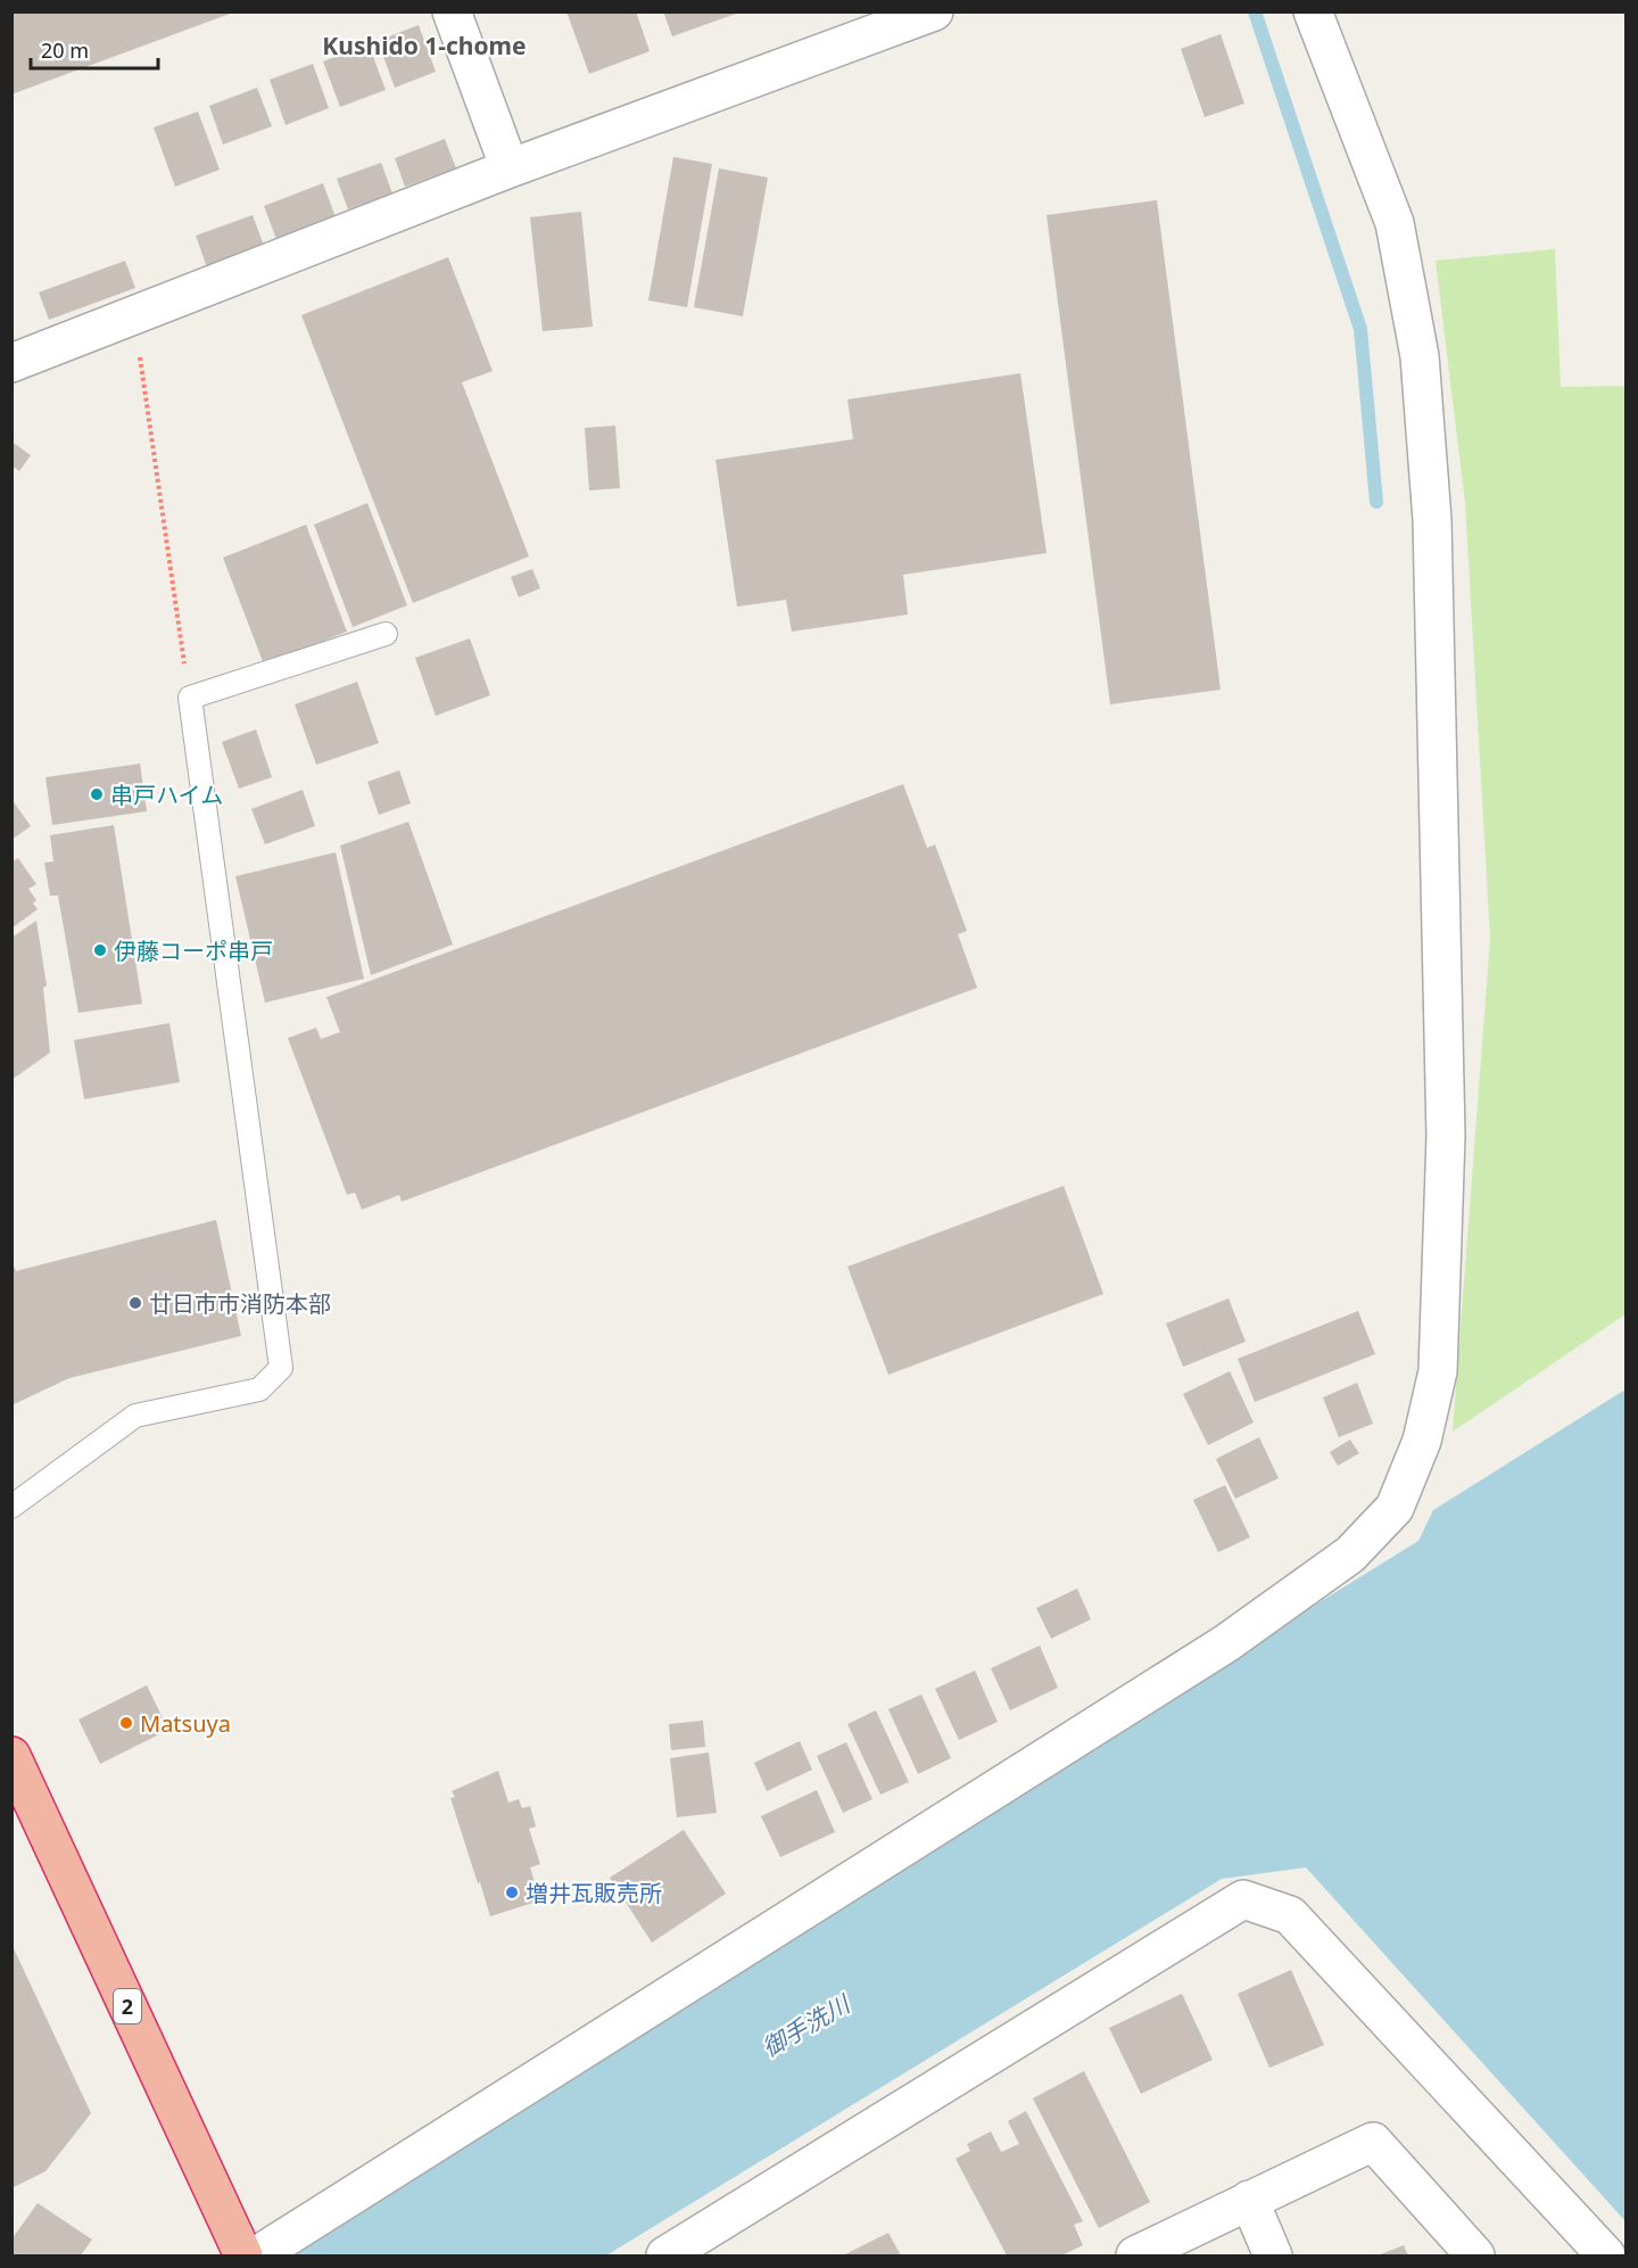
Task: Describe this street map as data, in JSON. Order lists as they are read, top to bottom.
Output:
{
  "streets": {
    "highway": ["2"]
  },
  "districts": ["Kushido 1-chome"],
  "water": ["御手洗川"],
  "places": [
    "串戸ハイム",
    "伊藤コーポ串戸",
    "廿日市市消防本部",
    "Matsuya",
    "増井瓦販売所"
  ],
  "scale_bar": "20 m"
}
